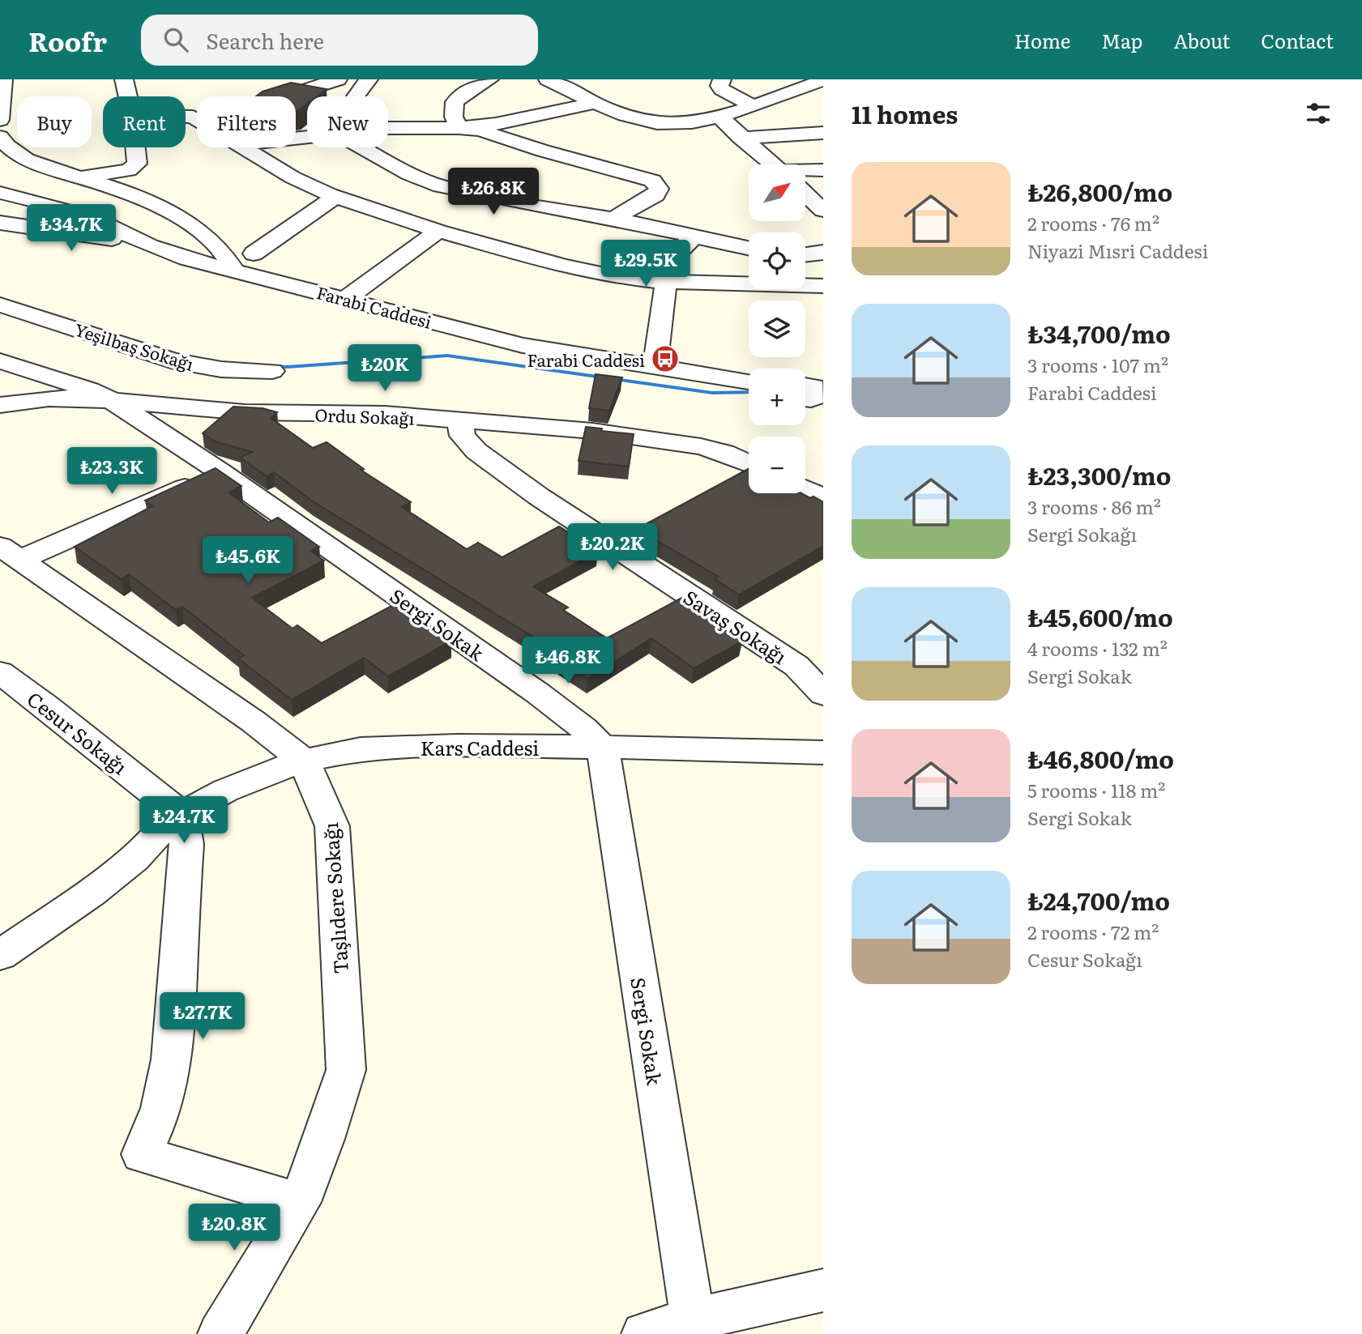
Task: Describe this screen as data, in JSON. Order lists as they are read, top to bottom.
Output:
{
  "streets": {
    "street": [
      "Farabi Caddesi",
      "Yeşilbaş Sokağı",
      "Ordu Sokağı",
      "Sergi Sokak",
      "Savaş Sokağı",
      "Cesur Sokağı",
      "Kars Caddesi",
      "Taşlıdere Sokağı"
    ]
  },
  "crossings": [
    ["Ordu Sokağı", "Sergi Sokak"],
    ["Ordu Sokağı", "Savaş Sokağı"],
    ["Sergi Sokak", "Kars Caddesi"],
    ["Cesur Sokağı", "Kars Caddesi"],
    ["Kars Caddesi", "Taşlıdere Sokağı"]
  ],
  "places": {
    "bus stop": ["Farabi̇ Caddesi̇"]
  },
  "north": "top right",
  "page": {
    "header": "Roofr",
    "search": "Search here",
    "nav": [
      "Home",
      "Map",
      "About",
      "Contact"
    ],
    "heading": "11 homes",
    "chip": [
      "Buy",
      "Rent",
      "Filters",
      "New"
    ],
    "list": [
      {
        "name": "₺26,800/mo",
        "note": "2 rooms · 76 m² · Niyazi Mısri Caddesi"
      },
      {
        "name": "₺34,700/mo",
        "note": "3 rooms · 107 m² · Farabi Caddesi"
      },
      {
        "name": "₺23,300/mo",
        "note": "3 rooms · 86 m² · Sergi Sokağı"
      },
      {
        "name": "₺45,600/mo",
        "note": "4 rooms · 132 m² · Sergi Sokak"
      },
      {
        "name": "₺46,800/mo",
        "note": "5 rooms · 118 m² · Sergi Sokak"
      },
      {
        "name": "₺24,700/mo",
        "note": "2 rooms · 72 m² · Cesur Sokağı"
      }
    ],
    "map_buttons": ["+", "−"],
    "price": [
      "₺26.8K",
      "₺34.7K",
      "₺29.5K",
      "₺20K",
      "₺23.3K",
      "₺20.2K",
      "₺45.6K",
      "₺46.8K",
      "₺24.7K",
      "₺27.7K",
      "₺20.8K"
    ]
  }
}
